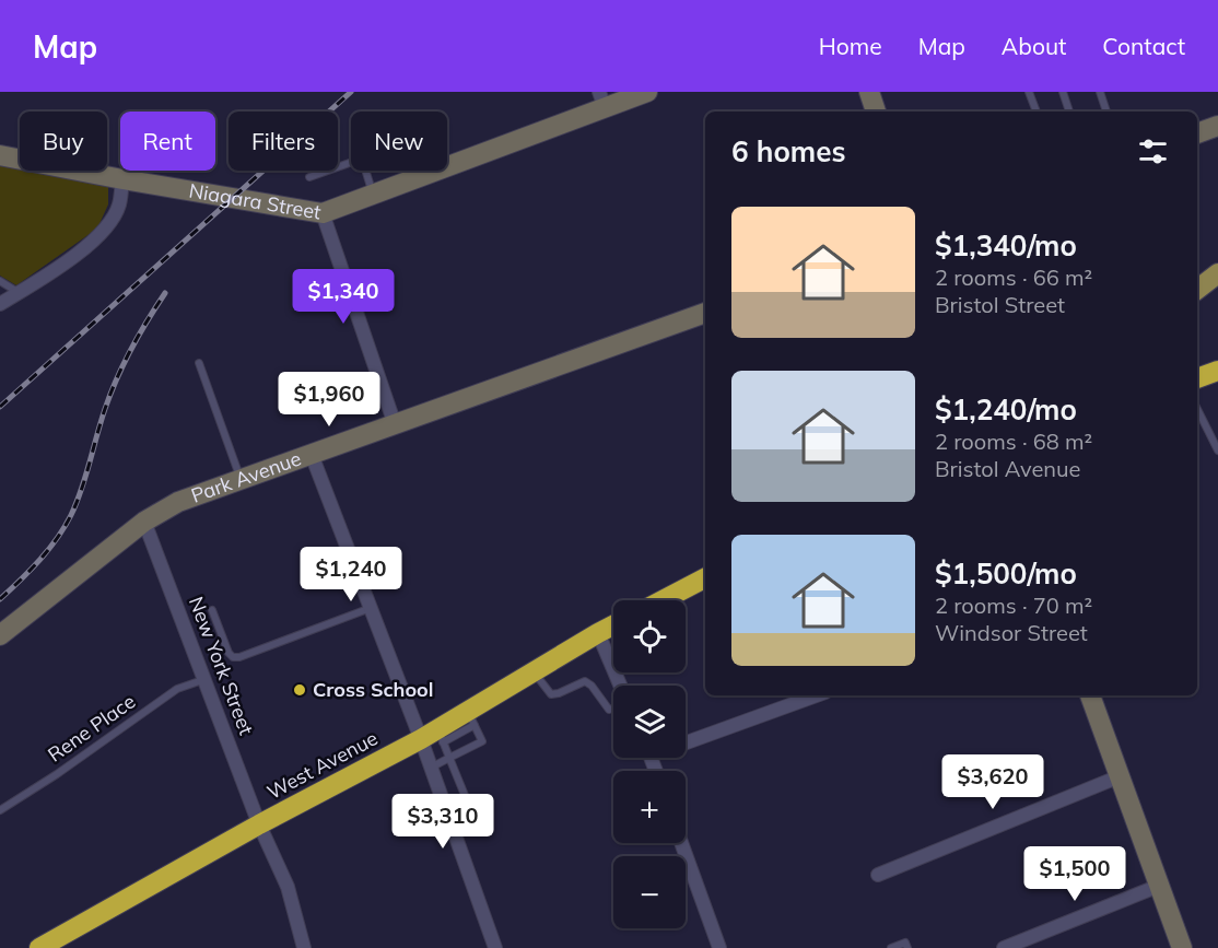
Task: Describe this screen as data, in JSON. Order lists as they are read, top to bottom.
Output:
{
  "streets": {
    "highway": ["West Avenue"],
    "street": ["Niagara Street", "Park Avenue", "New York Street"],
    "lane": ["Rene Place"]
  },
  "crossings": [
    ["Park Avenue", "New York Street"],
    ["New York Street", "Rene Place"],
    ["New York Street", "West Avenue"]
  ],
  "places": ["Cross School"],
  "page": {
    "header": "Map",
    "nav": [
      "Home",
      "Map",
      "About",
      "Contact"
    ],
    "chip": [
      "Buy",
      "Rent",
      "Filters",
      "New"
    ],
    "heading": "6 homes",
    "list": [
      {
        "name": "$1,340/mo",
        "note": "2 rooms · 66 m² · Bristol Street"
      },
      {
        "name": "$1,240/mo",
        "note": "2 rooms · 68 m² · Bristol Avenue"
      },
      {
        "name": "$1,500/mo",
        "note": "2 rooms · 70 m² · Windsor Street"
      }
    ],
    "price": [
      "$1,340",
      "$1,960",
      "$1,240",
      "$3,620",
      "$3,310",
      "$1,500"
    ],
    "map_buttons": ["+", "−"]
  }
}
